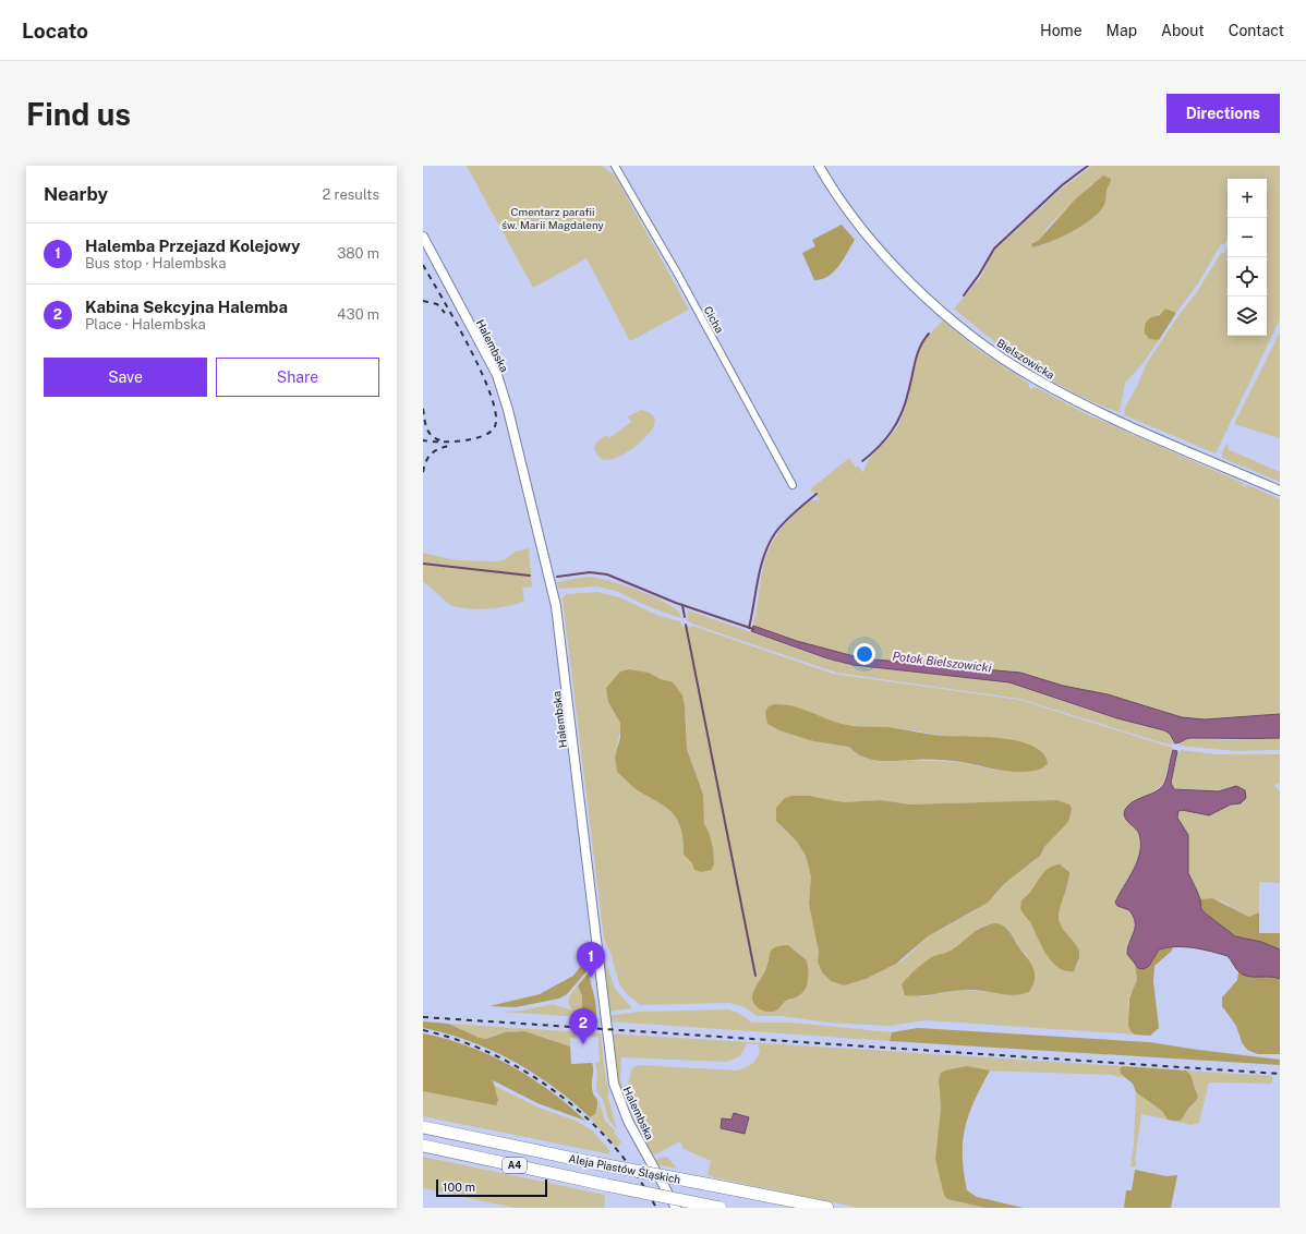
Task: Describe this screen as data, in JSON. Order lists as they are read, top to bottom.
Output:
{
  "streets": {
    "highway": ["A4", "Aleja Piastów Śląskich"],
    "street": ["Cicha", "Halembska", "Bielszowicka"]
  },
  "water": ["Potok Bielszowicki"],
  "parks": ["Cmentarz parafii św. Marii Magdaleny"],
  "scale_bar": "100 m",
  "page": {
    "header": "Locato",
    "nav": [
      "Home",
      "Map",
      "About",
      "Contact"
    ],
    "buttons": [
      "Directions",
      ["Save", "Share"]
    ],
    "title": "Find us",
    "heading": ["Nearby", "2 results"],
    "map_buttons": ["+", "−"],
    "list": [
      {
        "mark": "1",
        "name": "Halemba Przejazd Kolejowy",
        "note": "Bus stop · Halembska",
        "value": "380 m"
      },
      {
        "mark": "2",
        "name": "Kabina Sekcyjna Halemba",
        "note": "Place · Halembska",
        "value": "430 m"
      }
    ],
    "pins": ["1", "2"],
    "scale": "100 m"
  }
}
